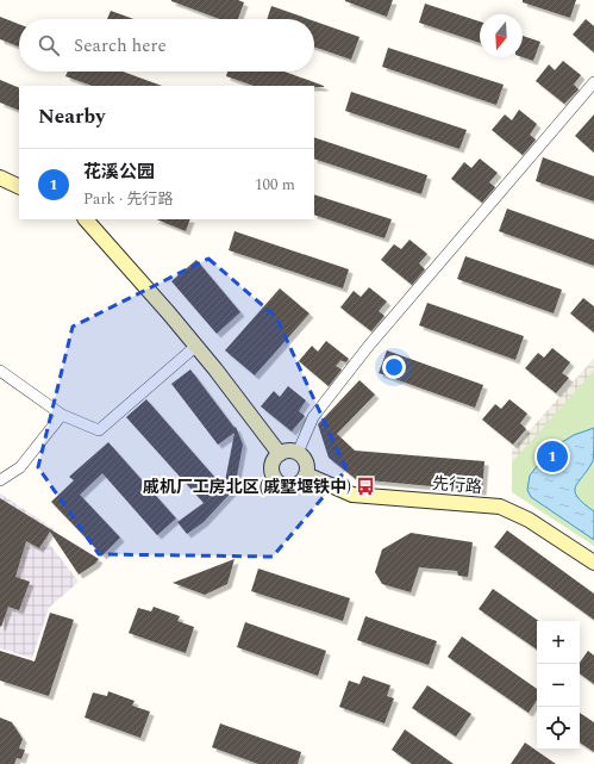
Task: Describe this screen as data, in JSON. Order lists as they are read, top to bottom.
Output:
{
  "streets": {
    "street": ["先行路"]
  },
  "places": {
    "bus stop": ["戚机厂工房北区(戚墅堰铁中)"]
  },
  "north": "bottom",
  "page": {
    "search": "Search here",
    "heading": "Nearby",
    "list": [
      {
        "mark": "1",
        "name": "花溪公园",
        "note": "Park · 先行路",
        "value": "100 m"
      }
    ],
    "pins": "1",
    "map_buttons": ["+", "−"]
  }
}
